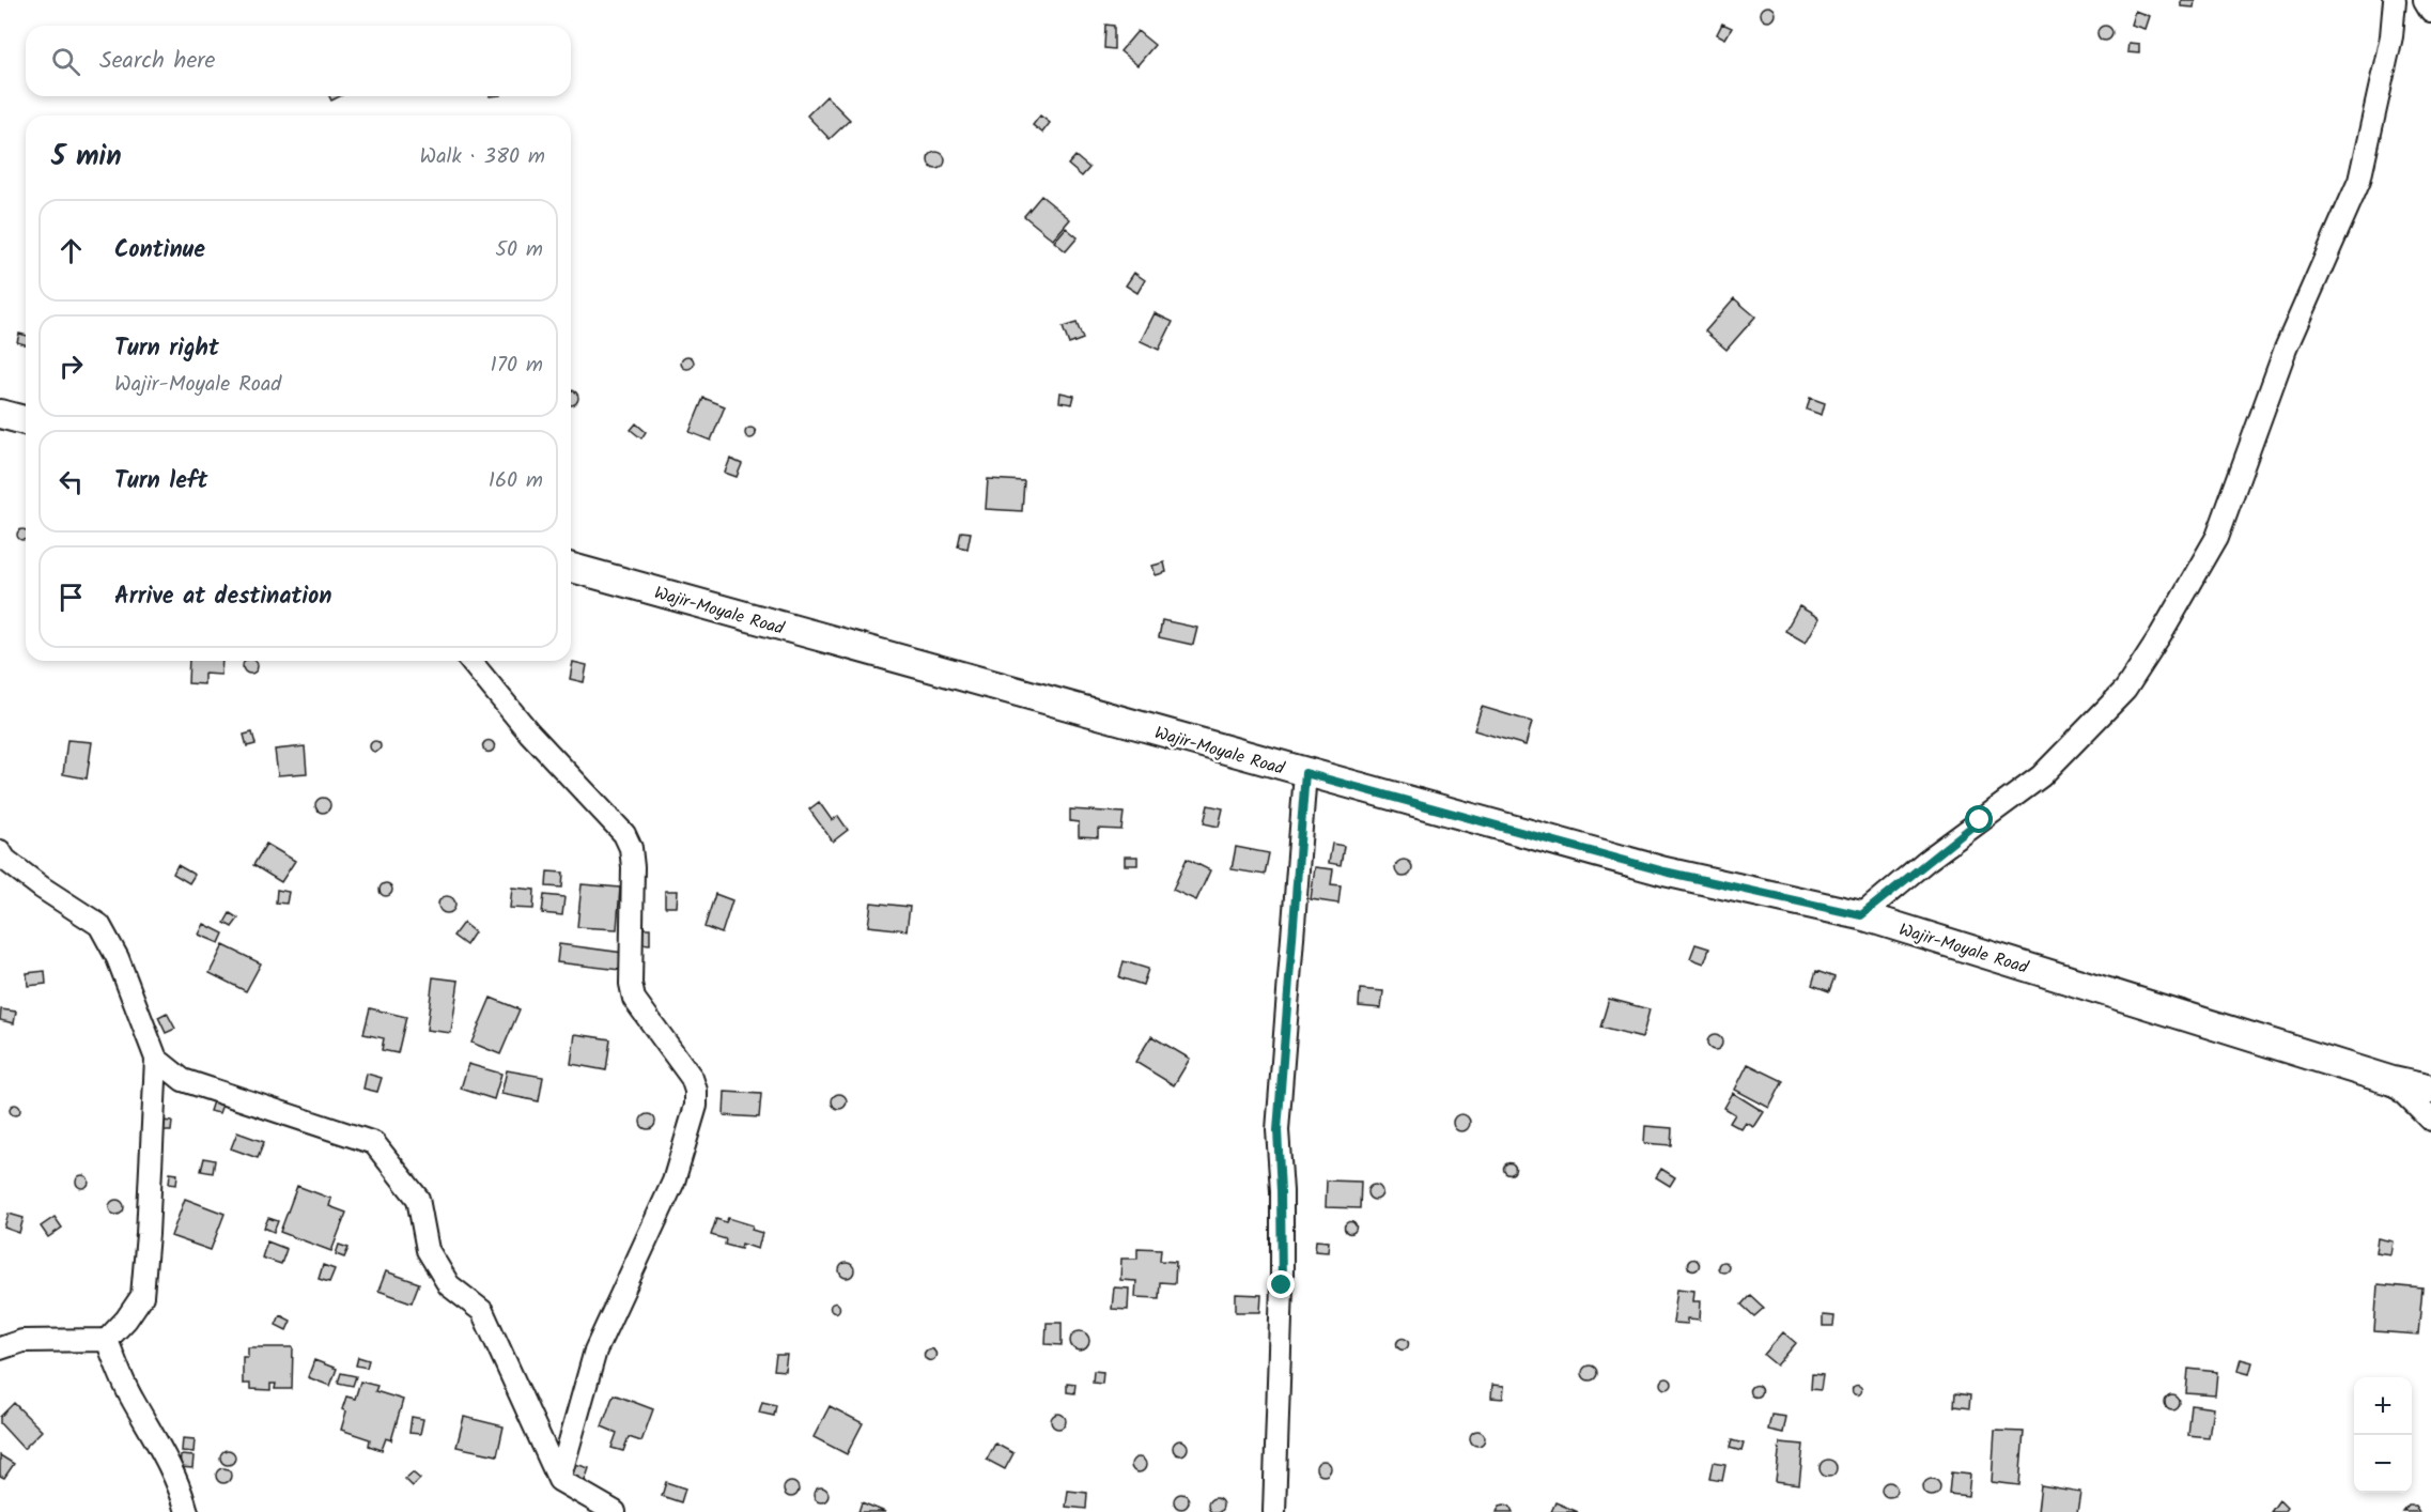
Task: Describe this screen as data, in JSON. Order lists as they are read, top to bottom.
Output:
{
  "streets": {
    "main road": ["Wajir-Moyale Road"]
  },
  "page": {
    "search": "Search here",
    "heading": ["5 min", "Walk · 380 m"],
    "list": [
      ["Continue", "50 m"],
      ["Turn right", "Wajir-Moyale Road", "170 m"],
      ["Turn left", "160 m"],
      "Arrive at destination"
    ],
    "map_buttons": ["+", "−"]
  }
}
